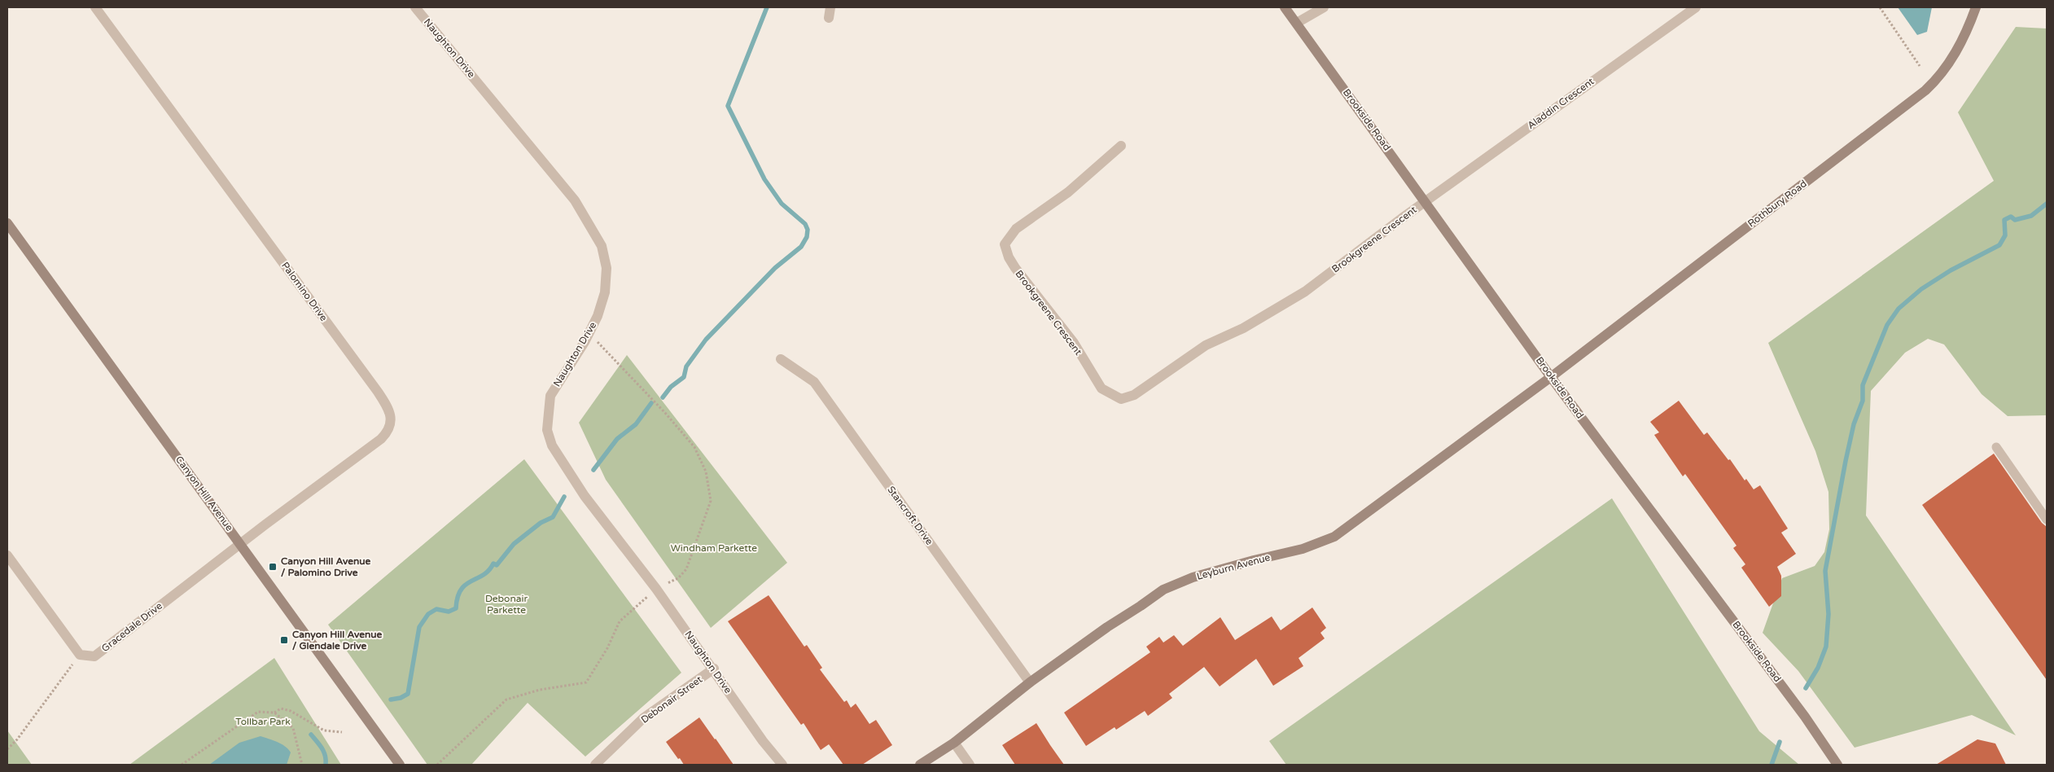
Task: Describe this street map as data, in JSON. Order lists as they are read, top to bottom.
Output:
{
  "streets": {
    "street": [
      "Naughton Drive",
      "Aladdin Crescent",
      "Brookside Road",
      "Rothbury Road",
      "Brookgreene Crescent",
      "Palomino Drive",
      "Canyon Hill Avenue",
      "Stancroft Drive",
      "Leyburn Avenue",
      "Gracedale Drive",
      "Debonair Street"
    ]
  },
  "crossings": [
    ["Naughton Drive", "Debonair Street"],
    ["Aladdin Crescent", "Brookside Road"],
    ["Aladdin Crescent", "Brookgreene Crescent"],
    ["Brookside Road", "Rothbury Road"],
    ["Brookside Road", "Brookgreene Crescent"],
    ["Brookside Road", "Leyburn Avenue"],
    ["Rothbury Road", "Leyburn Avenue"],
    ["Palomino Drive", "Canyon Hill Avenue"],
    ["Palomino Drive", "Gracedale Drive"],
    ["Canyon Hill Avenue", "Gracedale Drive"],
    ["Stancroft Drive", "Leyburn Avenue"]
  ],
  "parks": ["Windham Parkette", "Debonair Parkette", "Tollbar Park"],
  "places": {
    "transit": ["Canyon Hill Avenue / Palomino Drive", "Canyon Hill Avenue / Glendale Drive"]
  }
}
